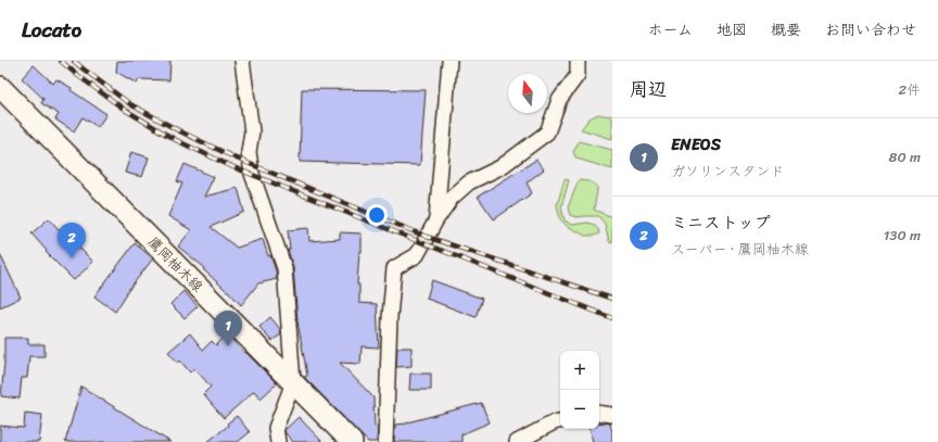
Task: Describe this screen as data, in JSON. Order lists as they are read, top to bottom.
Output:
{
  "streets": {
    "main road": ["鷹岡柚木線"]
  },
  "north": "top",
  "page": {
    "header": "Locato",
    "nav": [
      "ホーム",
      "地図",
      "概要",
      "お問い合わせ"
    ],
    "heading": ["周辺", "2件"],
    "list": [
      {
        "mark": "1",
        "name": "ENEOS",
        "note": "ガソリンスタンド",
        "value": "80 m"
      },
      {
        "mark": "2",
        "name": "ミニストップ",
        "note": "スーパー · 鷹岡柚木線",
        "value": "130 m"
      }
    ],
    "pins": ["2", "1"],
    "map_buttons": ["+", "−"]
  }
}
